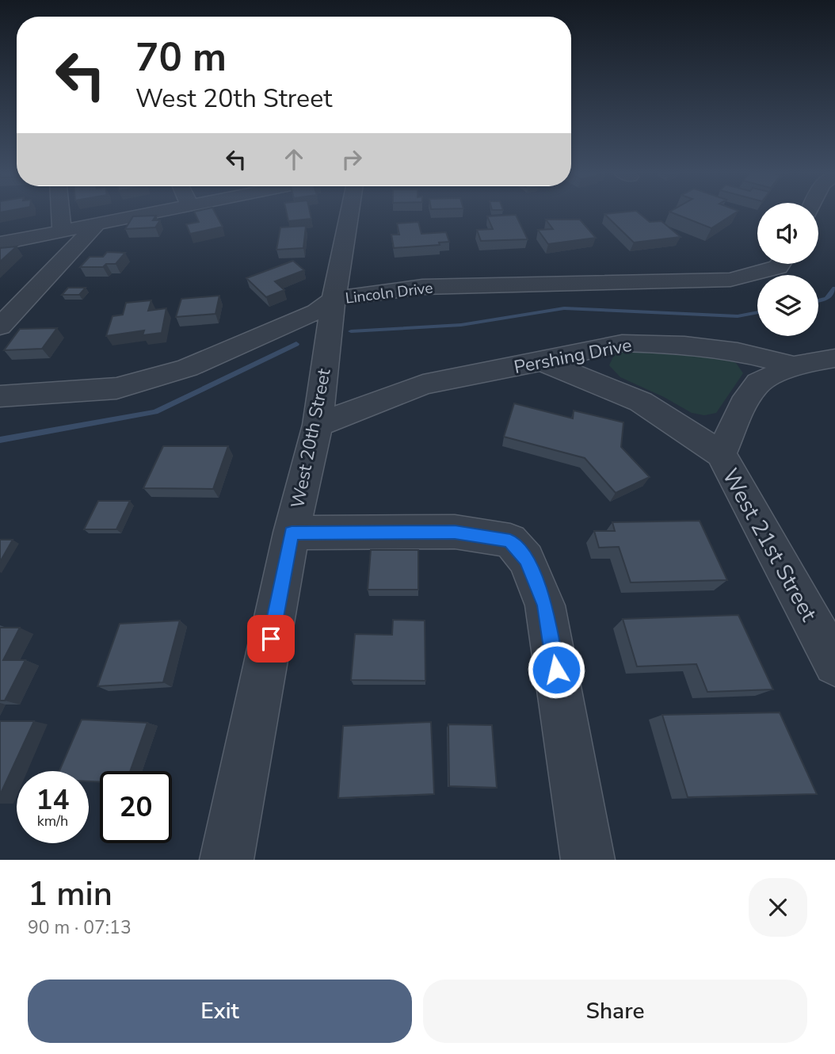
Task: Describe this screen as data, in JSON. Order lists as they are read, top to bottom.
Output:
{
  "streets": {
    "street": [
      "Lincoln Drive",
      "Pershing Drive",
      "West 20th Street",
      "West 21st Street"
    ]
  },
  "crossings": [
    ["Lincoln Drive", "West 20th Street"],
    ["Pershing Drive", "West 20th Street"],
    ["Pershing Drive", "West 21st Street"]
  ],
  "page": {
    "turn": ["70 m", "West 20th Street"],
    "speed": "14 km/h",
    "limit": "20",
    "heading": ["1 min", "90 m · 07:13"],
    "buttons": ["Exit", "Share"]
  }
}
